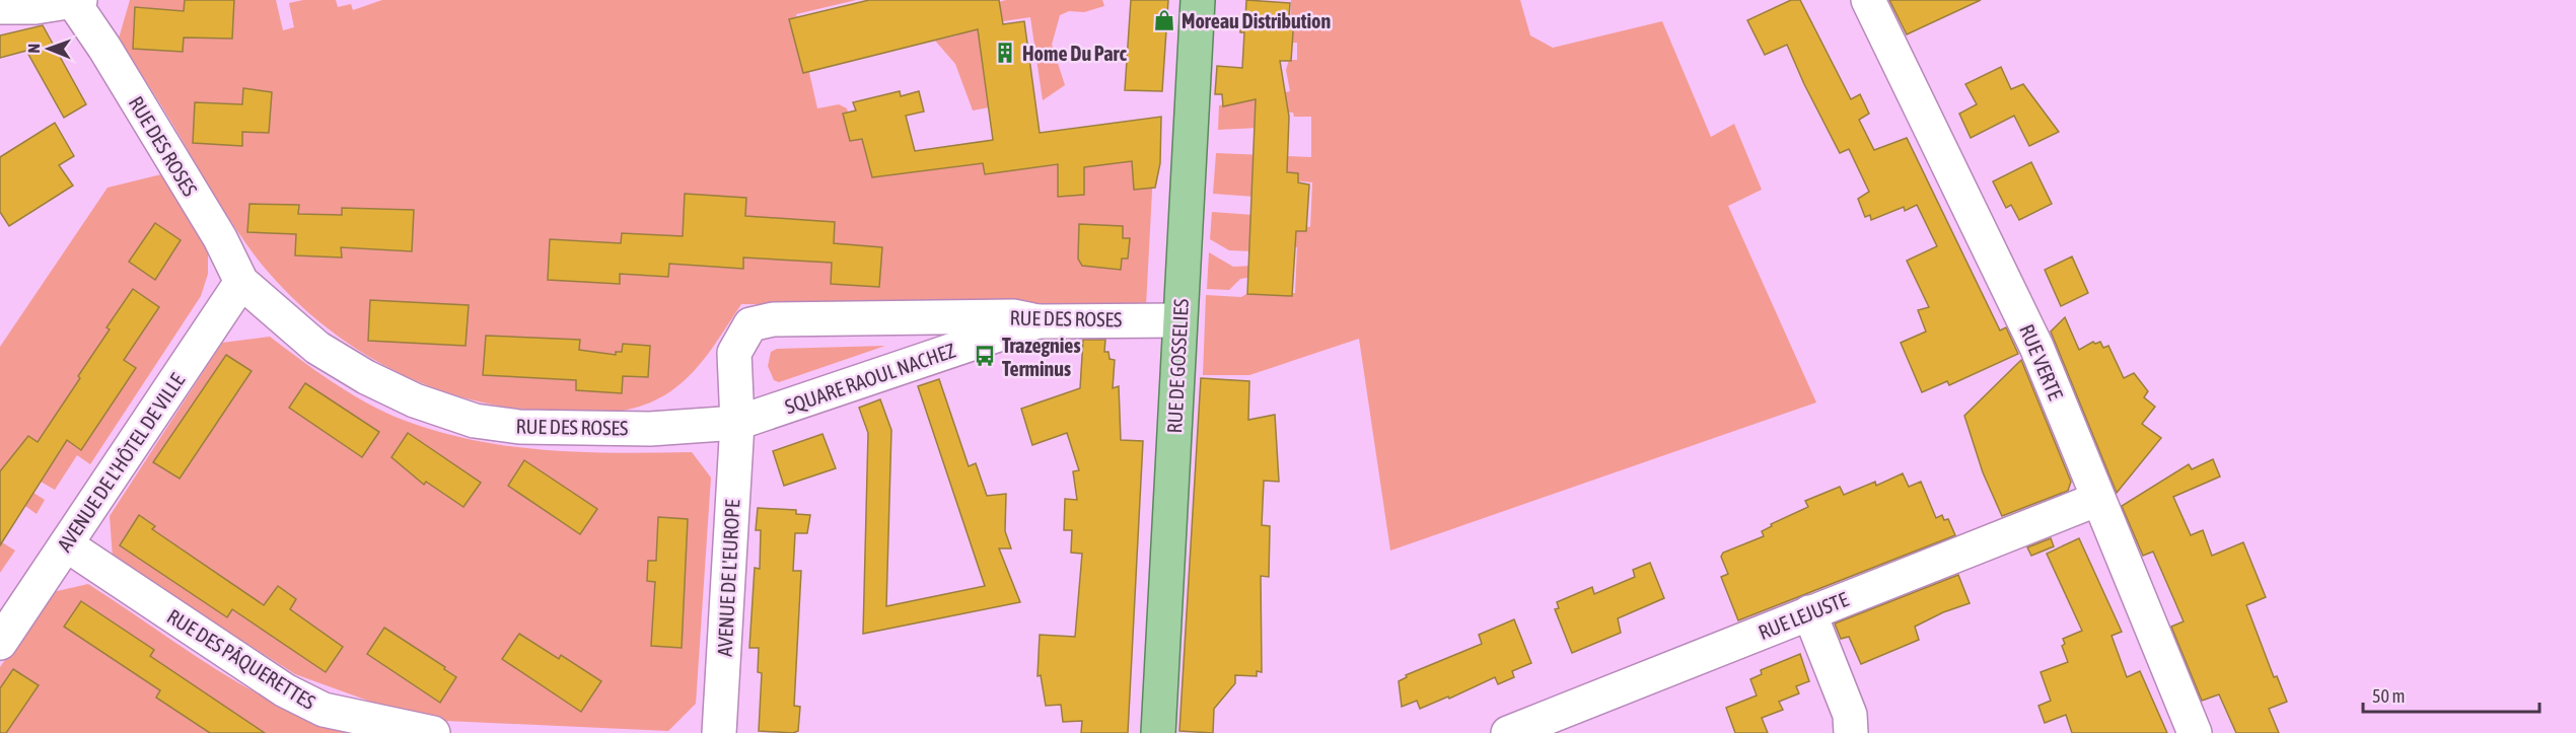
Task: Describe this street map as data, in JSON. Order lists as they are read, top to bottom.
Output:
{
  "streets": {
    "main road": ["RUE DE GOSSELIES"],
    "street": [
      "RUE DES ROSES",
      "RUE VERTE",
      "SQUARE RAOUL NACHEZ",
      "AVENUE DE L'HÔTEL DE VILLE",
      "AVENUE DE L'EUROPE",
      "RUE LEJUSTE",
      "RUE DES PÂQUERETTES"
    ]
  },
  "crossings": [
    ["RUE DES ROSES", "RUE DE GOSSELIES"],
    ["RUE DES ROSES", "SQUARE RAOUL NACHEZ"],
    ["RUE DES ROSES", "AVENUE DE L'HÔTEL DE VILLE"],
    ["RUE DES ROSES", "AVENUE DE L'EUROPE"],
    ["RUE VERTE", "RUE LEJUSTE"],
    ["SQUARE RAOUL NACHEZ", "AVENUE DE L'EUROPE"],
    ["AVENUE DE L'HÔTEL DE VILLE", "RUE DES PÂQUERETTES"]
  ],
  "places": {
    "shop": ["Moreau Distribution"],
    "building": ["Home Du Parc"],
    "bus stop": ["Trazegnies Terminus"]
  },
  "scale_bar": "50 m",
  "north": "left"
}
